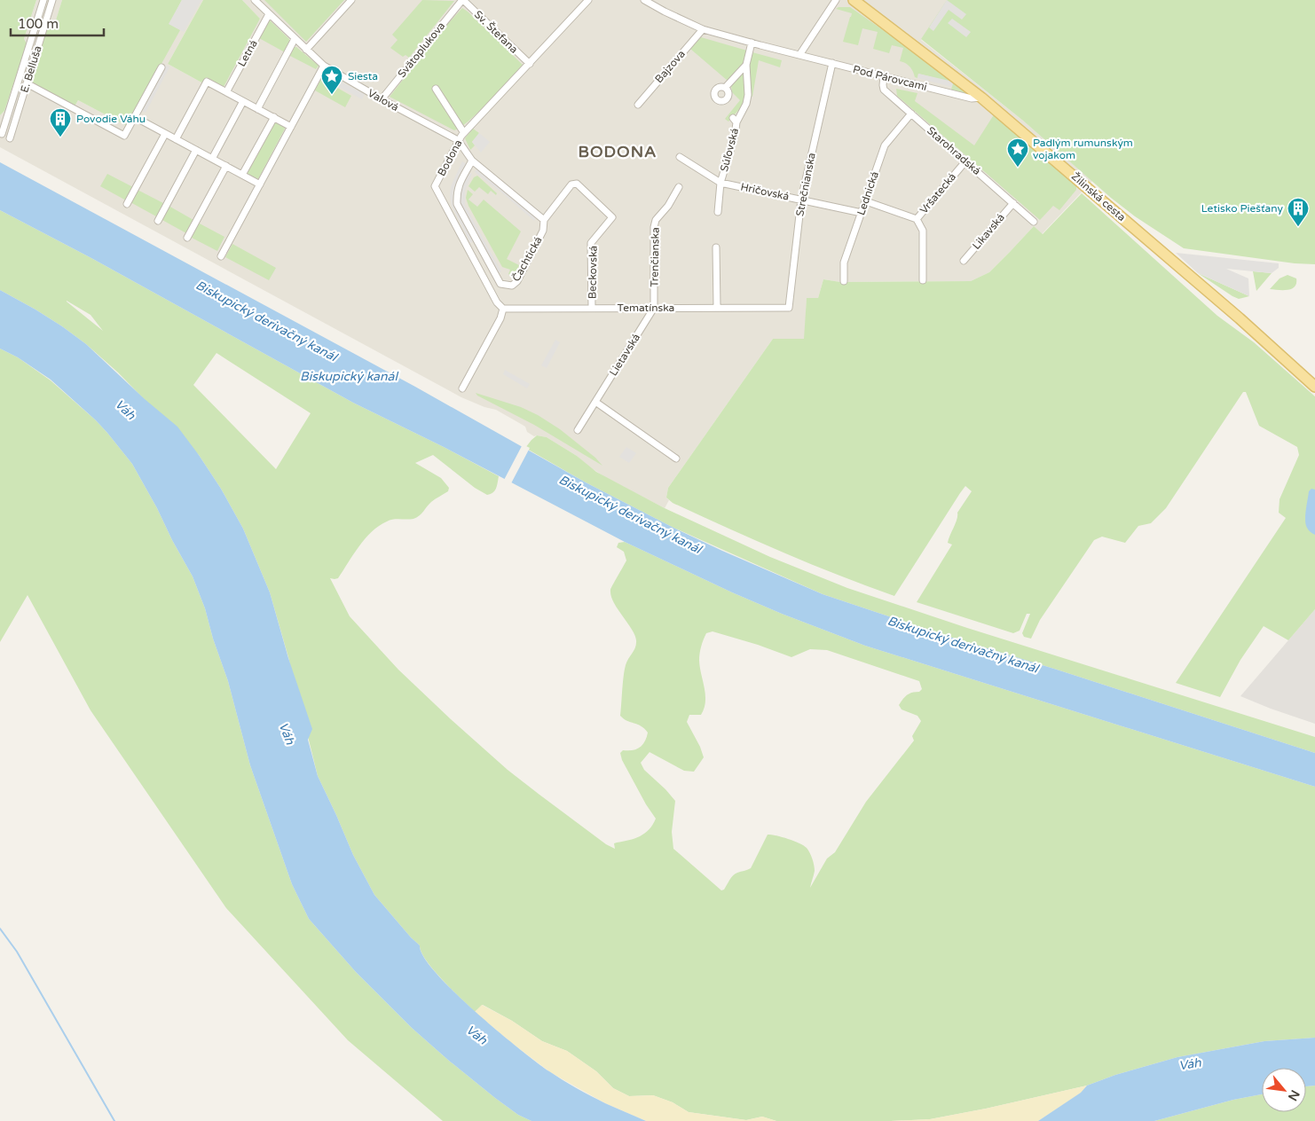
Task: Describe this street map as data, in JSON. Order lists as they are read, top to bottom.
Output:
{
  "streets": {
    "main road": ["Žilinská cesta"],
    "street": [
      "Sv. Štefana",
      "Svätoplukova",
      "Letná",
      "Bajzova",
      "E. Belluša",
      "Pod Párovcami",
      "Valová",
      "Súľovská",
      "Starohradská",
      "Bodona",
      "Strečnianska",
      "Hričovská",
      "Lednická",
      "Vršatecká",
      "Likavská",
      "Trenčianska",
      "Čachtická",
      "Beckovská",
      "Tematínska",
      "Lietavská"
    ]
  },
  "crossings": [
    ["Sv. Štefana", "Svätoplukova"],
    ["Sv. Štefana", "Bodona"],
    ["Svätoplukova", "Valová"],
    ["Letná", "Valová"],
    ["Bajzova", "Pod Párovcami"],
    ["Pod Párovcami", "Starohradská"],
    ["Pod Párovcami", "Strečnianska"],
    ["Pod Párovcami", "Žilinská cesta"],
    ["Valová", "Bodona"],
    ["Súľovská", "Hričovská"],
    ["Starohradská", "Lednická"],
    ["Starohradská", "Vršatecká"],
    ["Starohradská", "Likavská"],
    ["Bodona", "Tematínska"],
    ["Strečnianska", "Hričovská"],
    ["Strečnianska", "Tematínska"],
    ["Hričovská", "Lednická"],
    ["Trenčianska", "Tematínska"],
    ["Trenčianska", "Lietavská"],
    ["Čachtická", "Beckovská"],
    ["Beckovská", "Tematínska"],
    ["Tematínska", "Lietavská"]
  ],
  "districts": ["BODONA"],
  "water": ["Biskupický derivačný kanál", "Biskupický kanál", "Váh"],
  "places": {
    "place": ["Siesta", "Padlým rumunským vojakom"],
    "building": ["Povodie Váhu", "Letisko Piešťany"]
  },
  "scale_bar": "100 m",
  "north": "bottom right"
}
